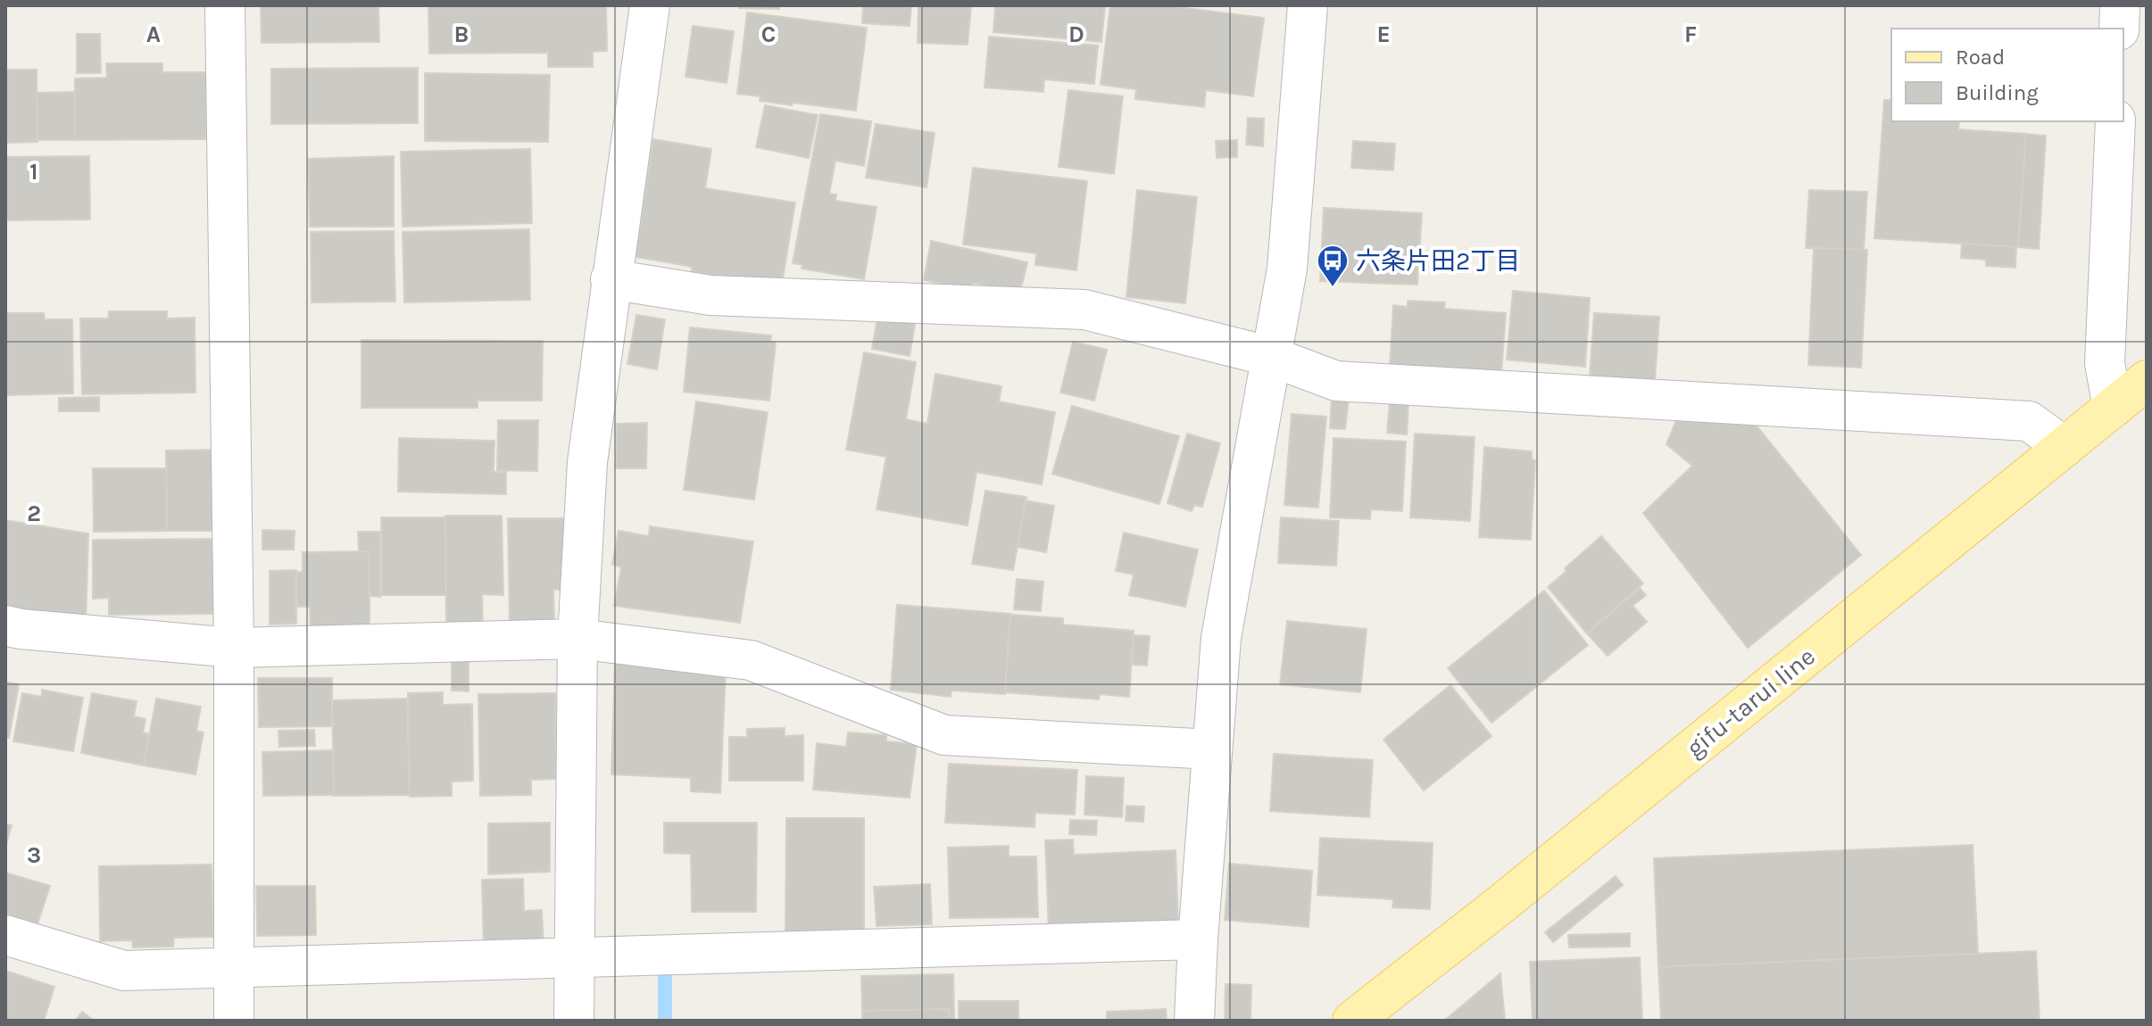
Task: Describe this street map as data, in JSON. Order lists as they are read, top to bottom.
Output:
{
  "streets": {
    "main road": ["gifu-tarui line"]
  },
  "places": {
    "bus stop": ["六条片田2丁目"]
  },
  "legend": ["Road", "Building"],
  "grid": {
    "columns": [
      "A",
      "B",
      "C",
      "D",
      "E",
      "F"
    ],
    "rows": ["1", "2", "3"]
  }
}
